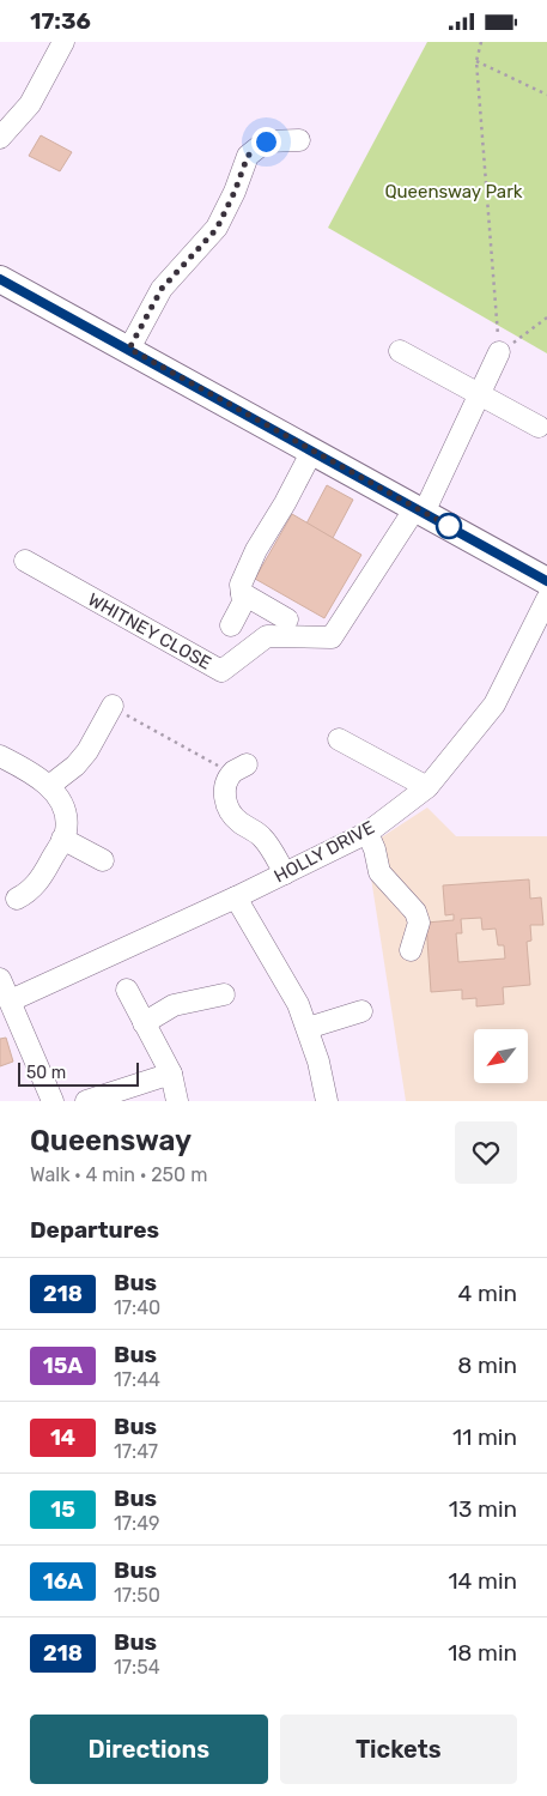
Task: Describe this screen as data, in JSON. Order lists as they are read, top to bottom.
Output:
{
  "streets": {
    "street": ["WHITNEY CLOSE", "HOLLY DRIVE"]
  },
  "parks": ["Queensway Park"],
  "lines": ["bus line 218"],
  "scale_bar": "50 m",
  "north": "bottom left",
  "page": {
    "status": "17:36",
    "scale": "50 m",
    "heading": [
      ["Queensway", "Walk · 4 min · 250 m"],
      "Departures"
    ],
    "list": [
      {
        "mark": "218",
        "name": "Bus",
        "note": "17:40",
        "value": "4 min"
      },
      {
        "mark": "15A",
        "name": "Bus",
        "note": "17:44",
        "value": "8 min"
      },
      {
        "mark": "14",
        "name": "Bus",
        "note": "17:47",
        "value": "11 min"
      },
      {
        "mark": "15",
        "name": "Bus",
        "note": "17:49",
        "value": "13 min"
      },
      {
        "mark": "16A",
        "name": "Bus",
        "note": "17:50",
        "value": "14 min"
      },
      {
        "mark": "218",
        "name": "Bus",
        "note": "17:54",
        "value": "18 min"
      }
    ],
    "buttons": ["Directions", "Tickets"]
  }
}
